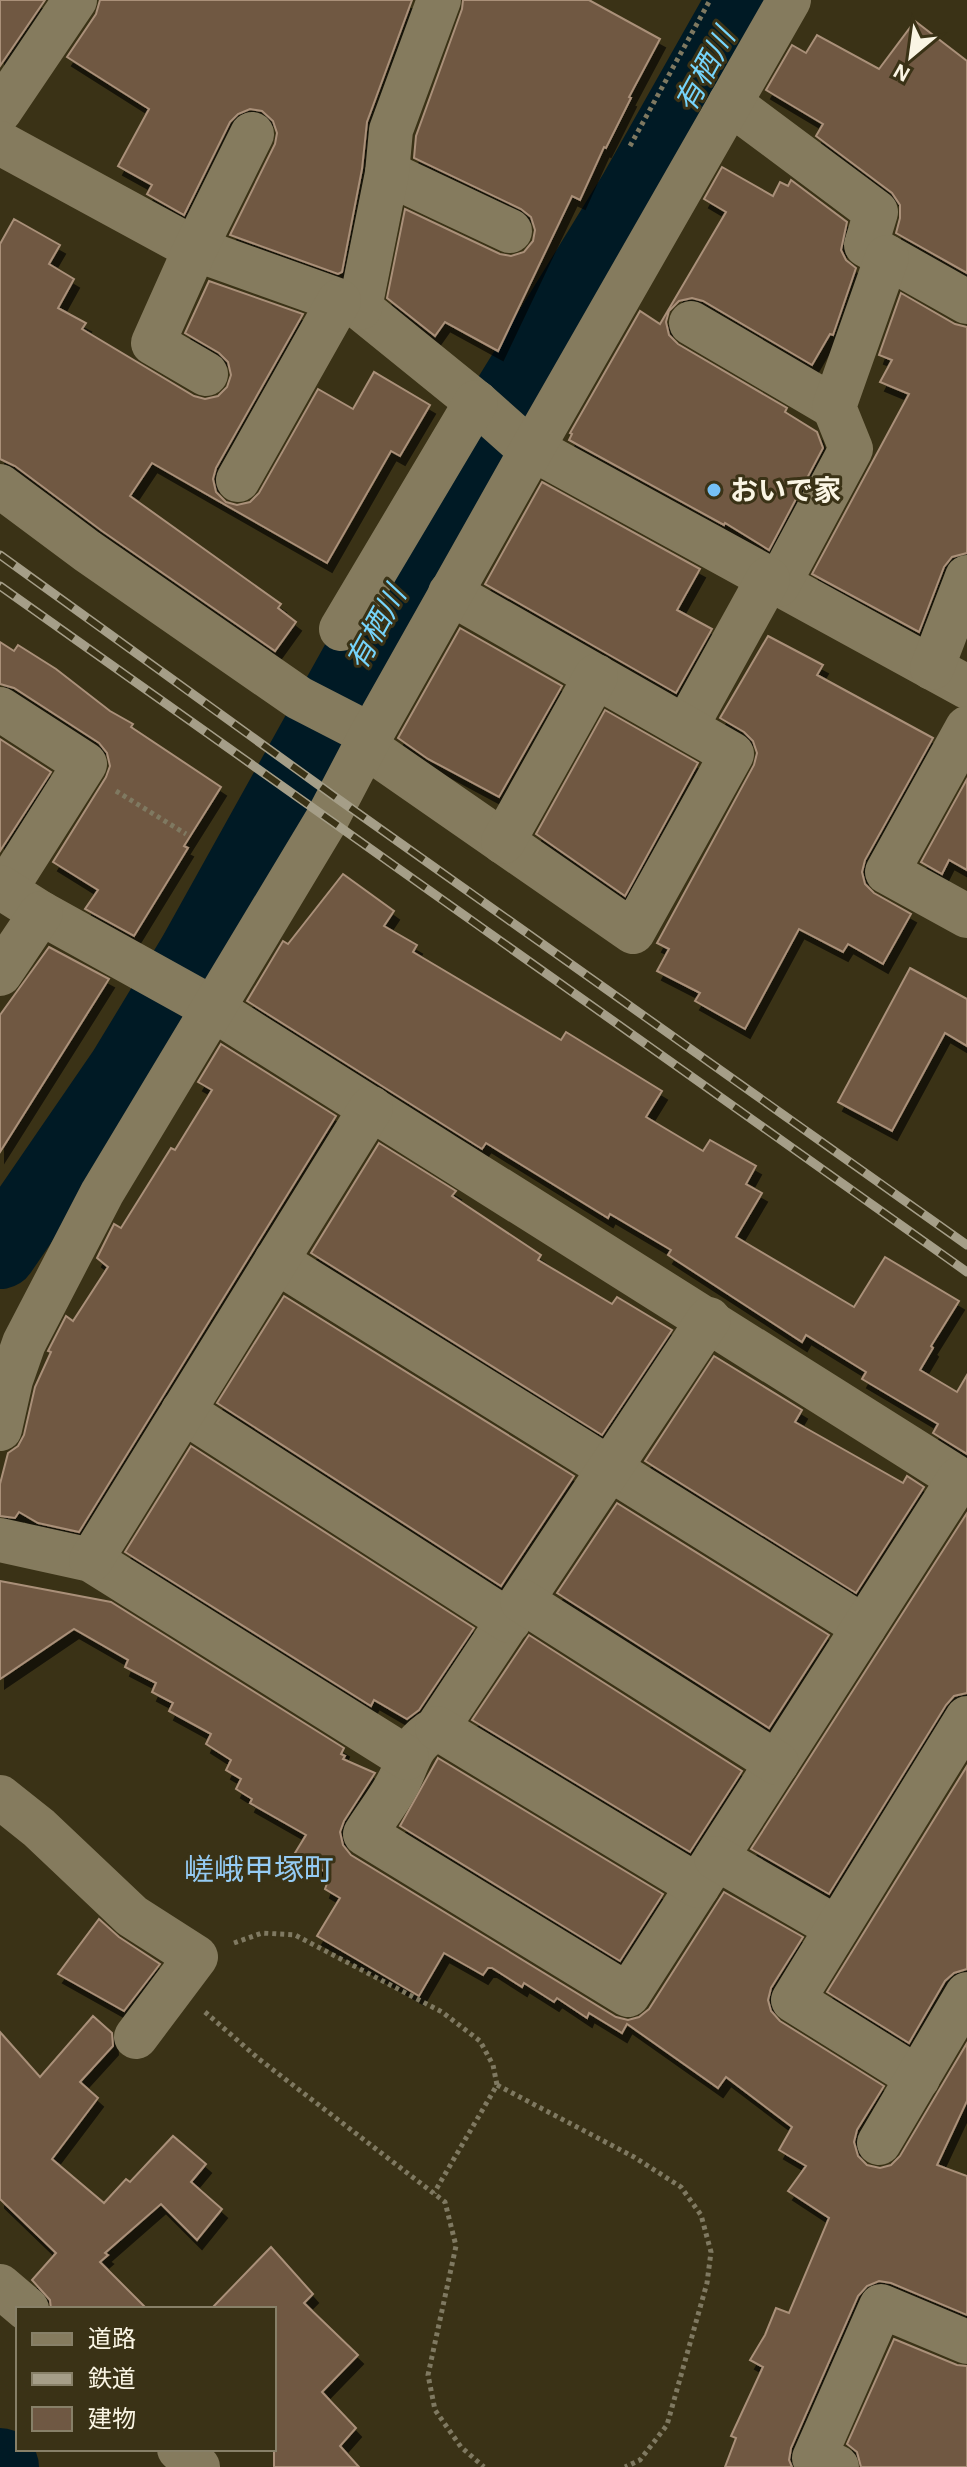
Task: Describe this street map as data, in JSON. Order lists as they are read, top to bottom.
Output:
{
  "districts": ["嵯峨甲塚町"],
  "water": ["有栖川"],
  "places": ["おいで家"],
  "legend": ["道路", "鉄道", "建物"],
  "north": "bottom left"
}
